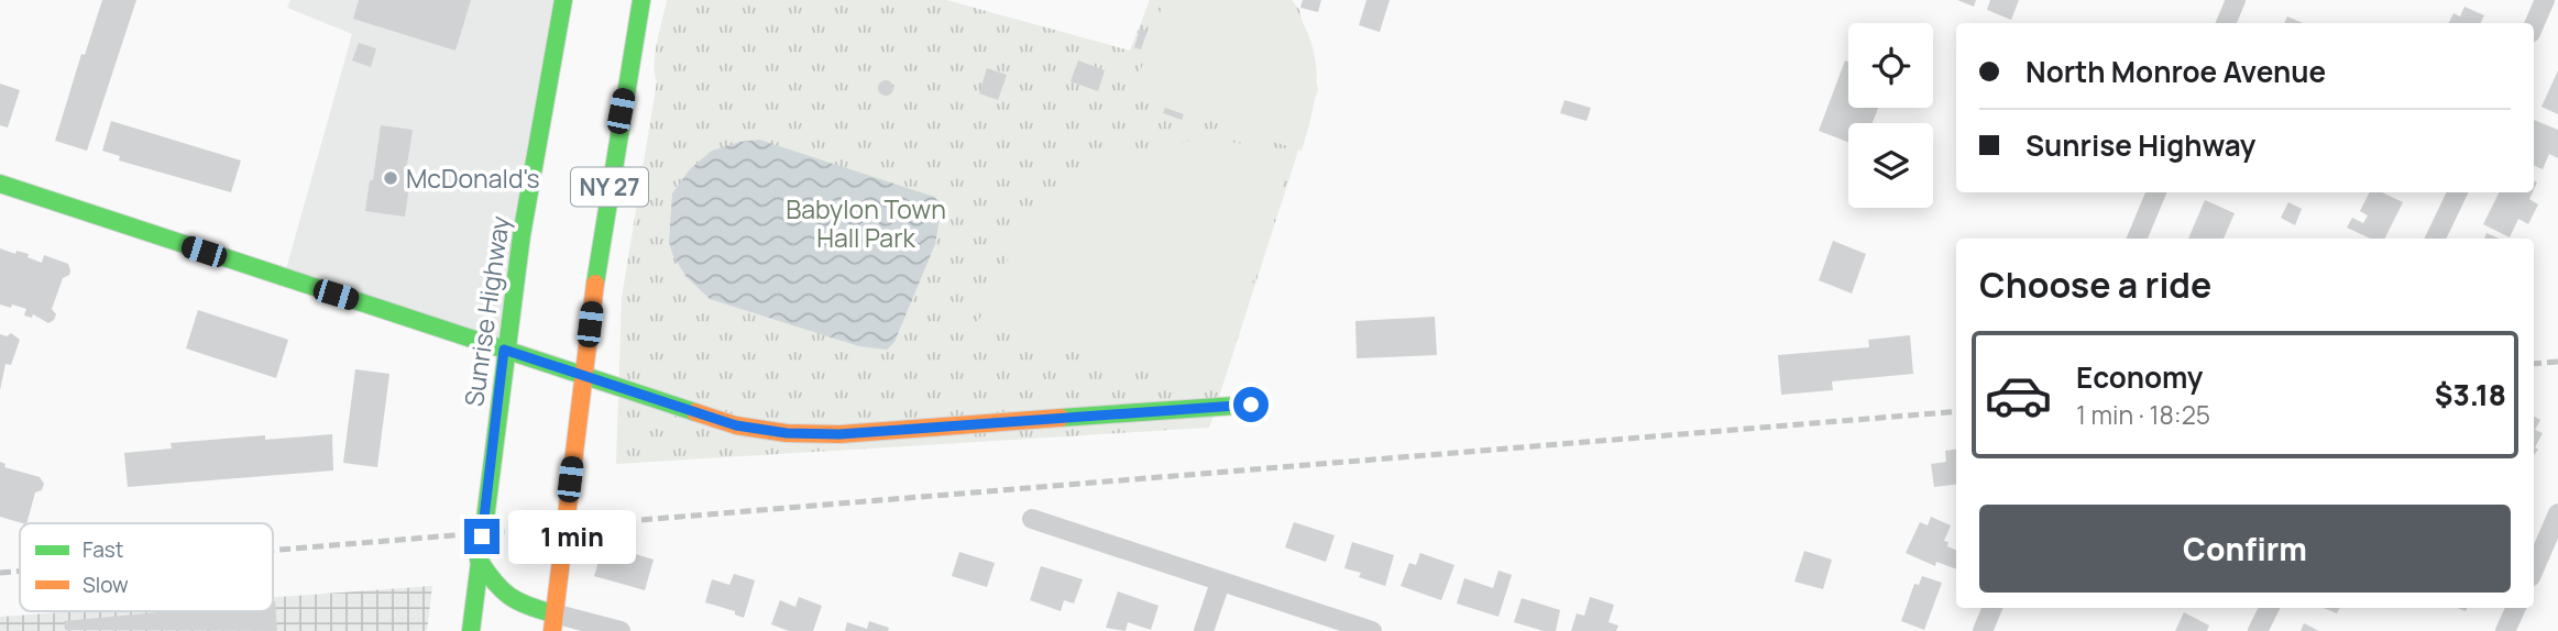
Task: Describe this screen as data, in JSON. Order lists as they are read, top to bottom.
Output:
{
  "streets": {
    "main road": ["NY 27", "Sunrise Highway"]
  },
  "parks": ["Babylon Town Hall Park"],
  "places": ["McDonald's"],
  "legend": ["Fast", "Slow"],
  "page": {
    "banner": ["North Monroe Avenue", "Sunrise Highway"],
    "heading": "Choose a ride",
    "list": [
      {
        "name": "Economy",
        "note": "1 min · 18:25",
        "value": "$3.18"
      }
    ],
    "buttons": "Confirm",
    "bubble": "1 min"
  }
}
